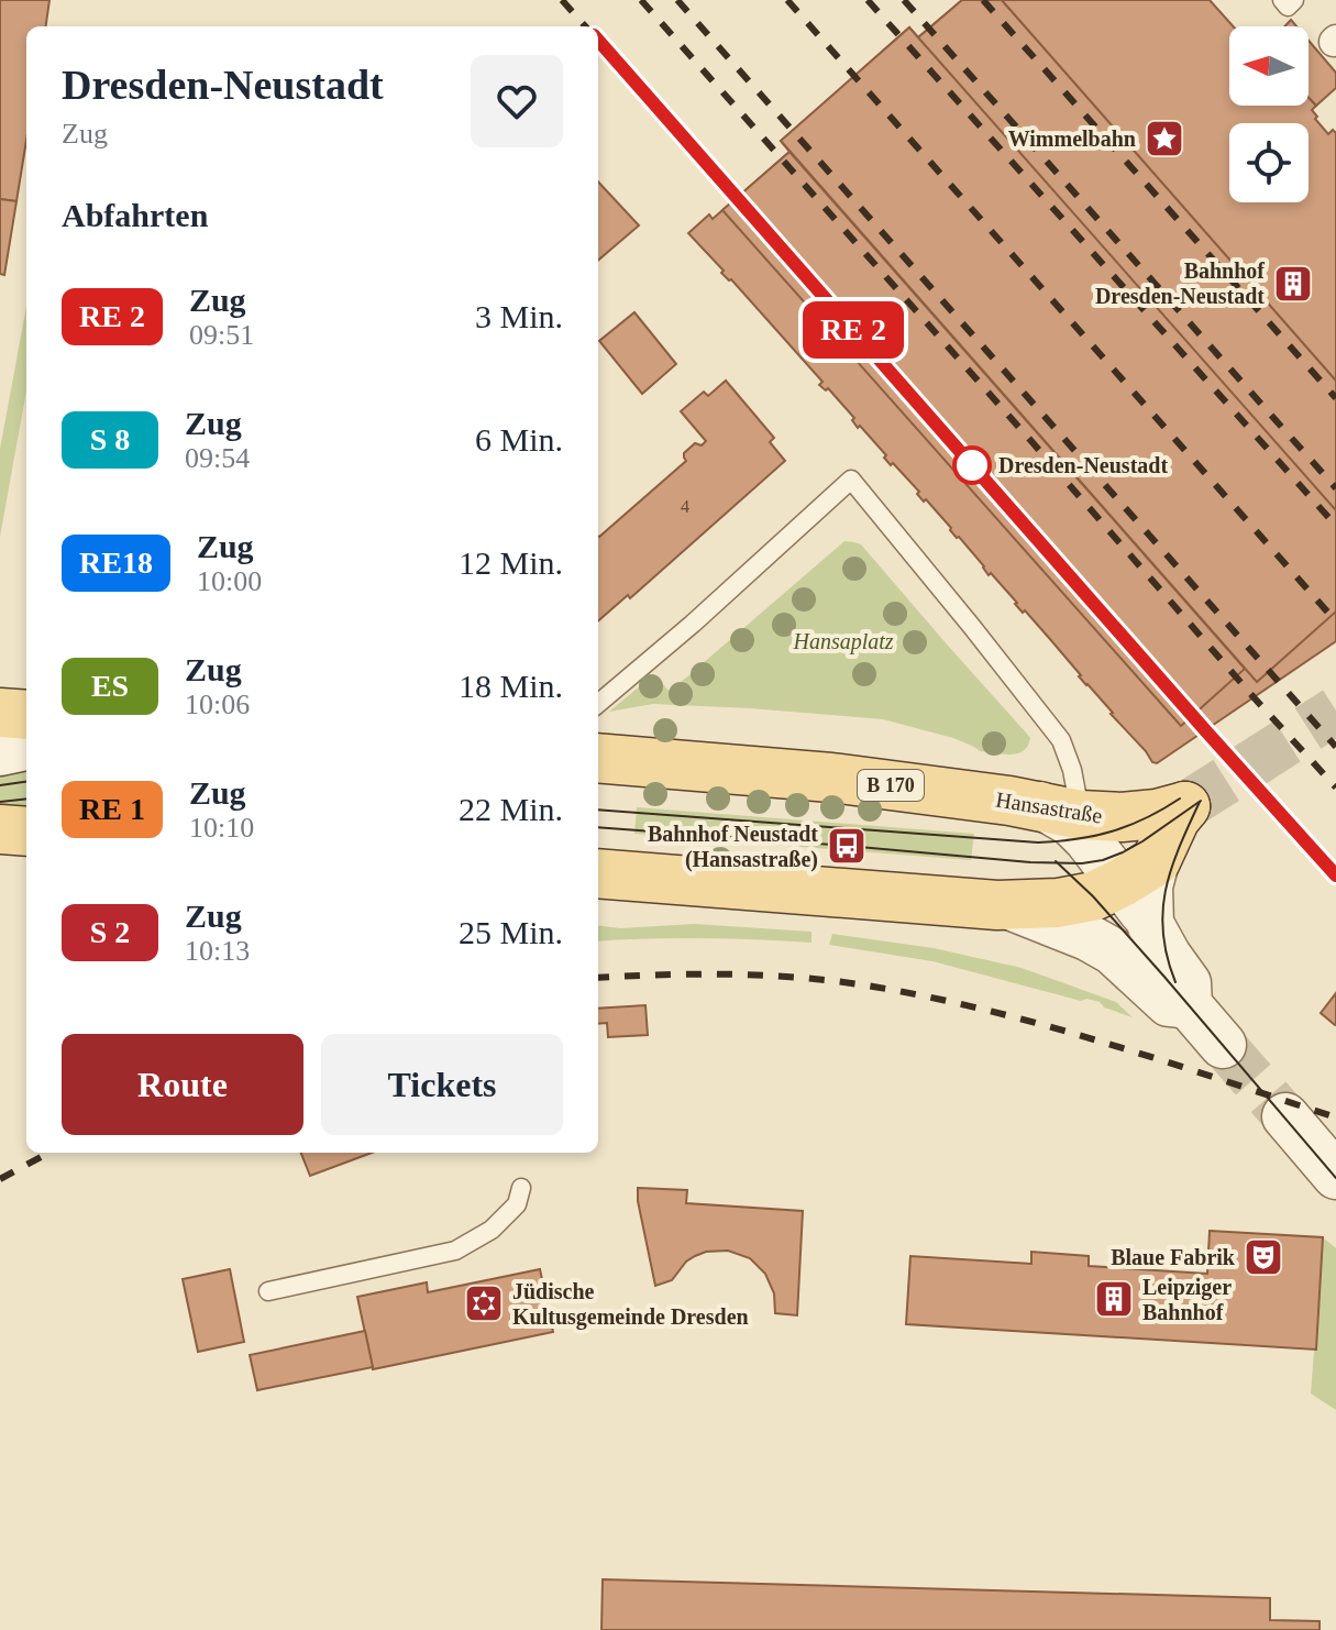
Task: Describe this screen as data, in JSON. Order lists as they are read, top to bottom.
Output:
{
  "streets": {
    "main road": ["B 170", "Hansastraße"]
  },
  "parks": ["Hansaplatz"],
  "places": {
    "place": ["Wimmelbahn"],
    "building": ["Bahnhof Dresden-Neustadt", "Leipziger Bahnhof"],
    "other": ["Dresden-Neustadt"],
    "bus stop": ["Bahnhof Neustadt (Hansastraße)"],
    "theatre": ["Blaue Fabrik"],
    "synagogue": ["Jüdische Kultusgemeinde Dresden"]
  },
  "house_numbers": ["4"],
  "north": "left",
  "page": {
    "on_map": "RE 2",
    "heading": [
      ["Dresden-Neustadt", "Zug"],
      "Abfahrten"
    ],
    "list": [
      {
        "mark": "RE 2",
        "name": "Zug",
        "note": "09:51",
        "value": "3 Min."
      },
      {
        "mark": "S 8",
        "name": "Zug",
        "note": "09:54",
        "value": "6 Min."
      },
      {
        "mark": "RE18",
        "name": "Zug",
        "note": "10:00",
        "value": "12 Min."
      },
      {
        "mark": "ES",
        "name": "Zug",
        "note": "10:06",
        "value": "18 Min."
      },
      {
        "mark": "RE 1",
        "name": "Zug",
        "note": "10:10",
        "value": "22 Min."
      },
      {
        "mark": "S 2",
        "name": "Zug",
        "note": "10:13",
        "value": "25 Min."
      }
    ],
    "buttons": ["Route", "Tickets"]
  }
}
